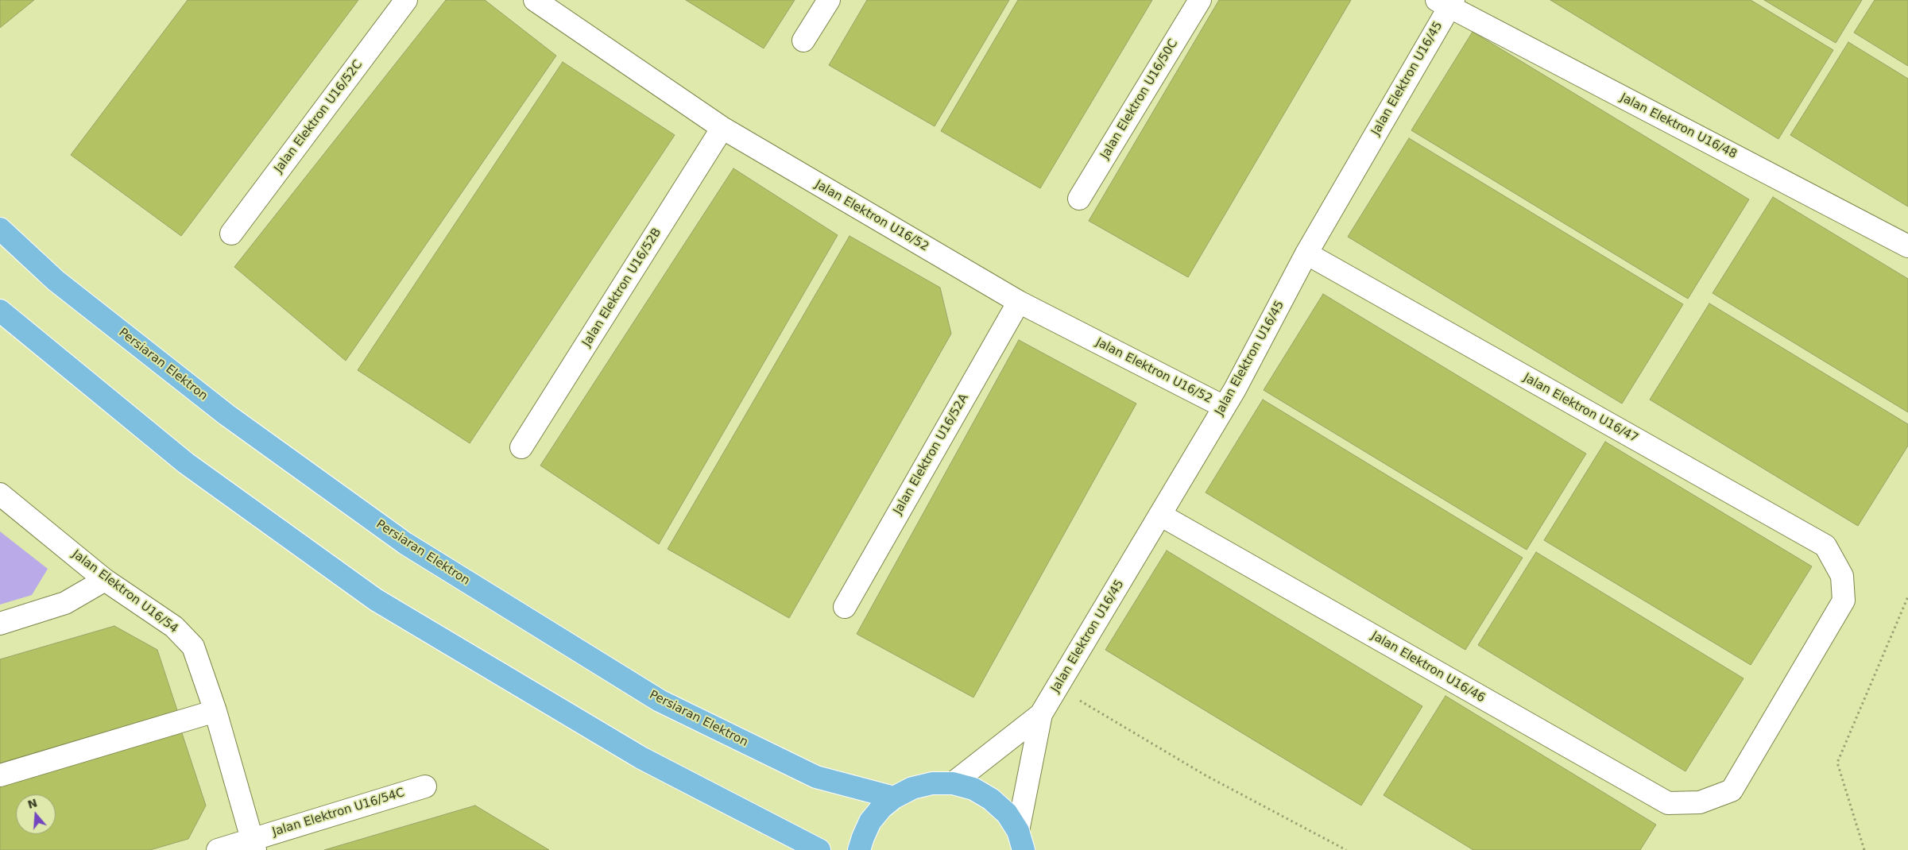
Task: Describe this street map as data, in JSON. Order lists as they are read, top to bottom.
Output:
{
  "streets": {
    "main road": ["Persiaran Elektron"],
    "street": [
      "Jalan Elektron U16/45",
      "Jalan Elektron U16/50C",
      "Jalan Elektron U16/52C",
      "Jalan Elektron U16/48",
      "Jalan Elektron U16/52",
      "Jalan Elektron U16/52B",
      "Jalan Elektron U16/47",
      "Jalan Elektron U16/52A",
      "Jalan Elektron U16/54",
      "Jalan Elektron U16/46",
      "Jalan Elektron U16/54C"
    ]
  },
  "crossings": [
    ["Jalan Elektron U16/45", "Jalan Elektron U16/48"],
    ["Jalan Elektron U16/45", "Jalan Elektron U16/52"],
    ["Jalan Elektron U16/45", "Jalan Elektron U16/47"],
    ["Jalan Elektron U16/45", "Jalan Elektron U16/46"],
    ["Jalan Elektron U16/52", "Jalan Elektron U16/52B"],
    ["Jalan Elektron U16/52", "Jalan Elektron U16/52A"],
    ["Jalan Elektron U16/47", "Jalan Elektron U16/46"],
    ["Jalan Elektron U16/54", "Jalan Elektron U16/54C"]
  ],
  "north": "top"
}
